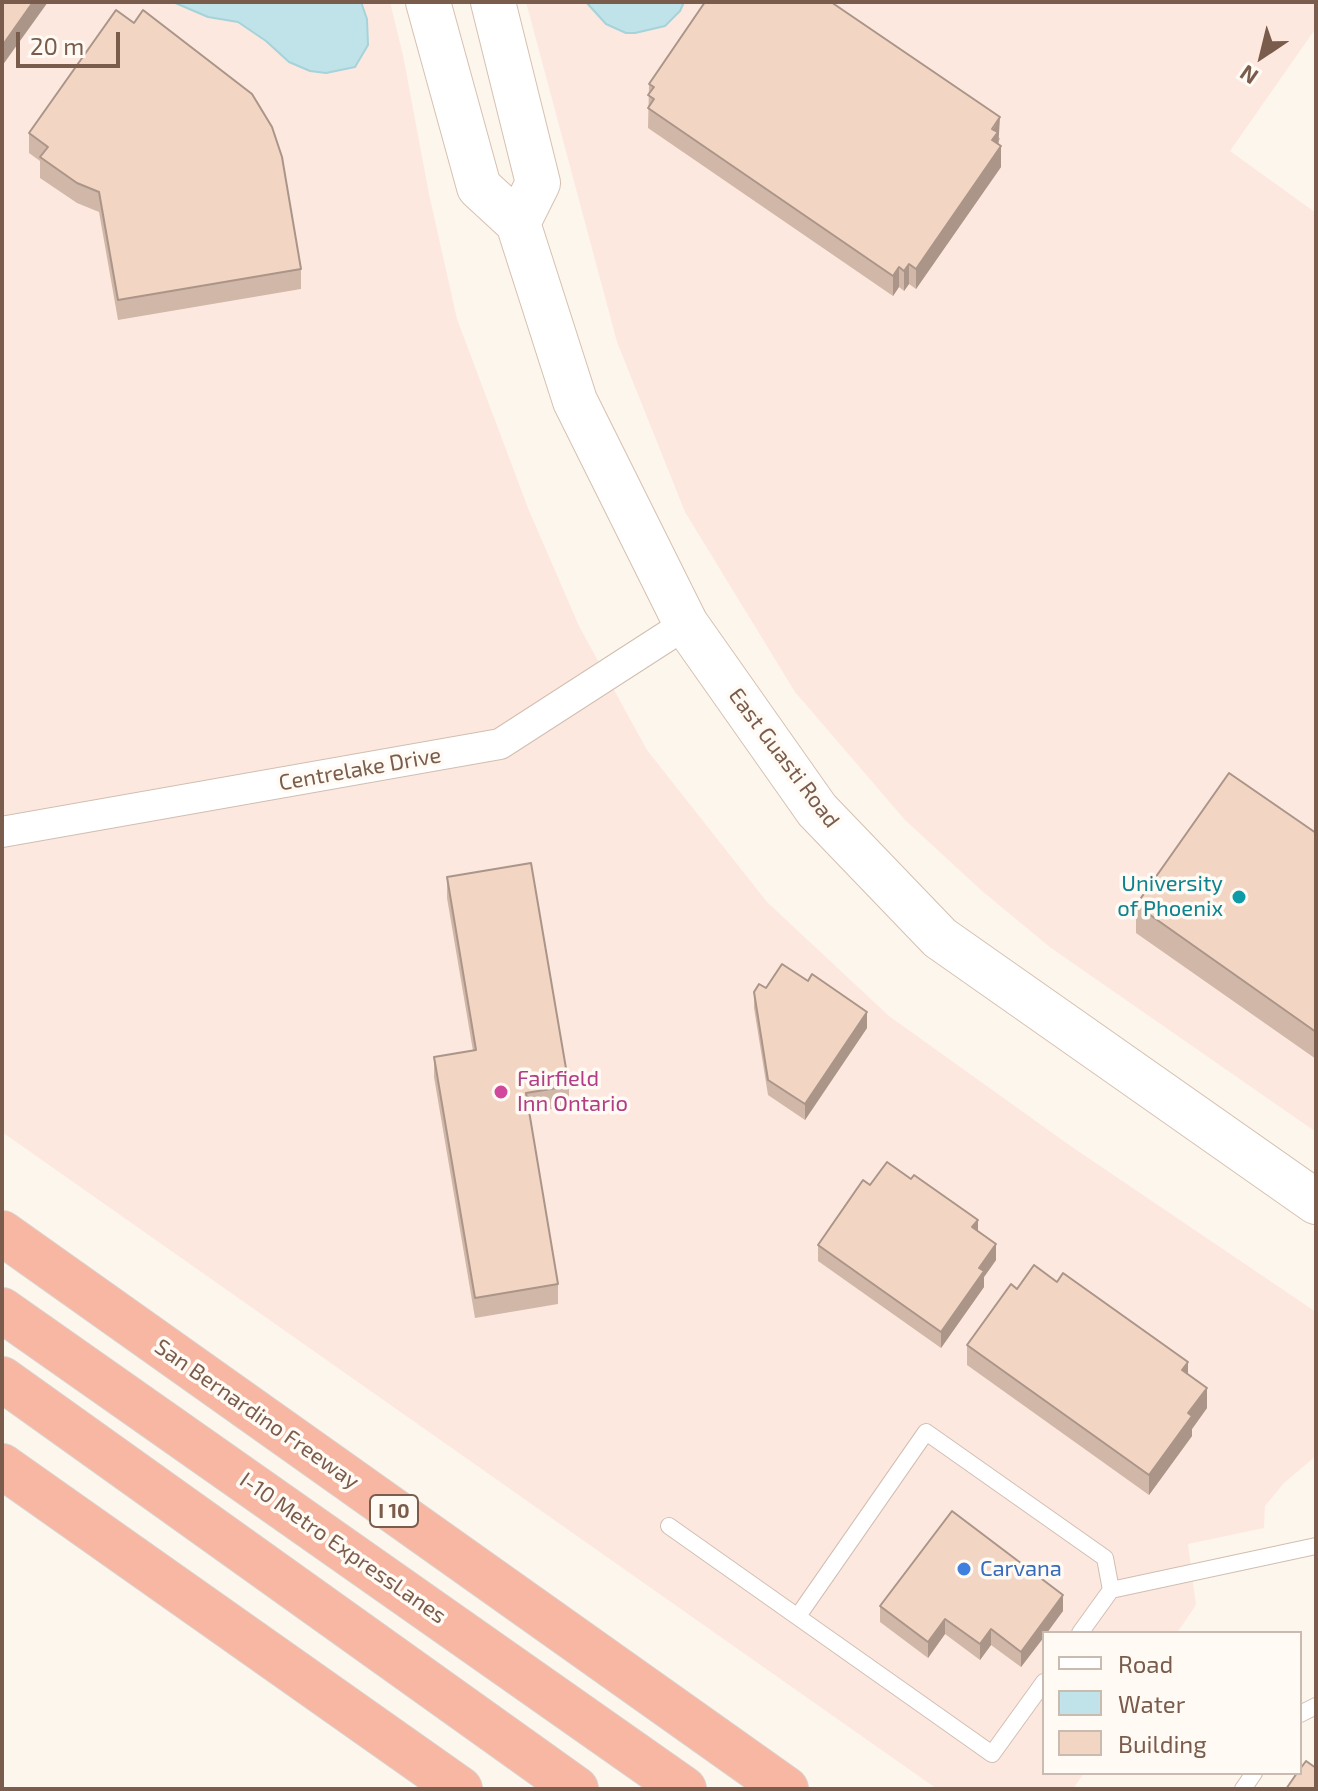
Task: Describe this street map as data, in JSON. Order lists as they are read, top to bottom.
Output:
{
  "streets": {
    "highway": ["San Bernardino Freeway", "I 10", "I-10 Metro ExpressLanes"],
    "main road": ["East Guasti Road"],
    "street": ["Centrelake Drive"]
  },
  "crossings": [
    ["East Guasti Road", "Centrelake Drive"]
  ],
  "places": ["University of Phoenix", "Fairfield Inn Ontario", "Carvana"],
  "legend": ["Road", "Water", "Building"],
  "scale_bar": "20 m",
  "north": "bottom left"
}
